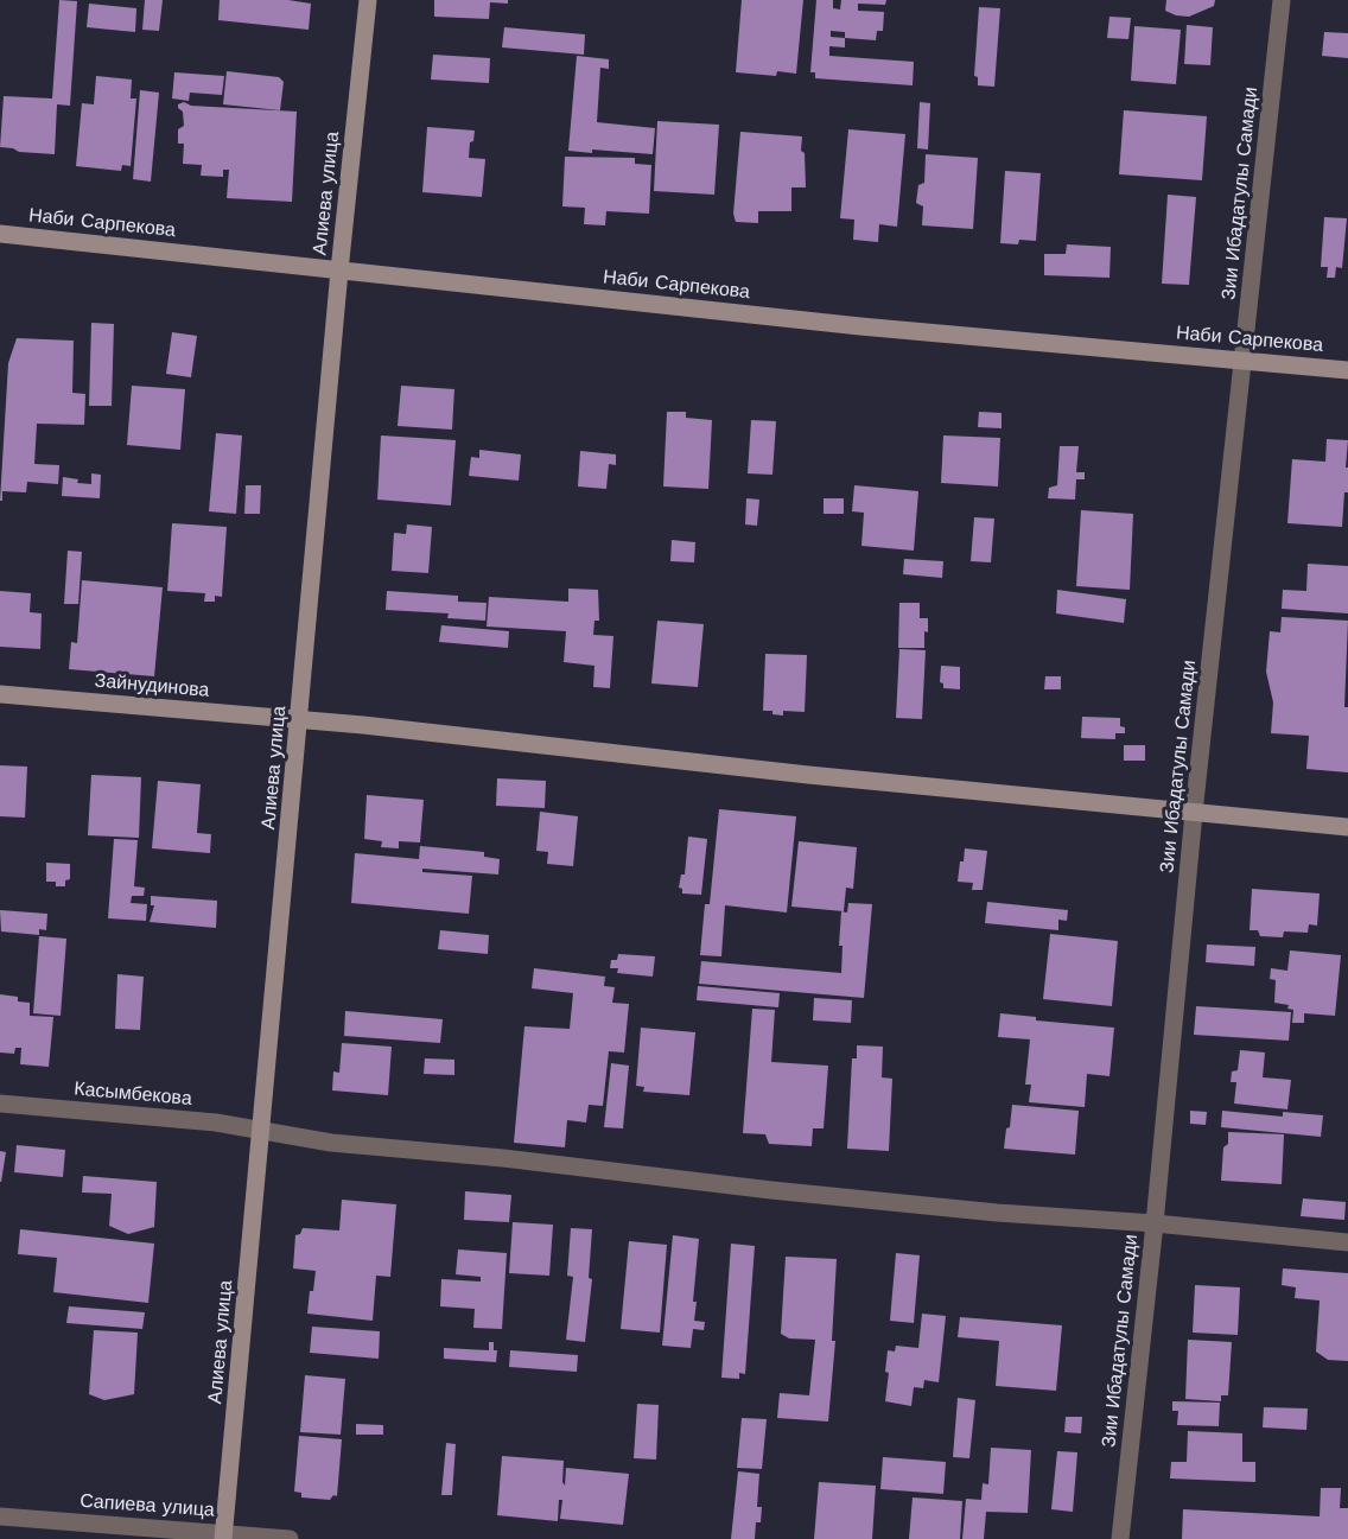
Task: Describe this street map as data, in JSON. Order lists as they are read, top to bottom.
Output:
{
  "streets": {
    "street": [
      "Алиева улица",
      "Зии Ибадатулы Самади",
      "Наби Сарпекова",
      "Зайнудинова",
      "Касымбекова",
      "Сапиева улица"
    ]
  },
  "crossings": [
    ["Алиева улица", "Наби Сарпекова"],
    ["Алиева улица", "Зайнудинова"],
    ["Алиева улица", "Касымбекова"],
    ["Алиева улица", "Сапиева улица"],
    ["Зии Ибадатулы Самади", "Наби Сарпекова"],
    ["Зии Ибадатулы Самади", "Зайнудинова"],
    ["Зии Ибадатулы Самади", "Касымбекова"]
  ]
}
